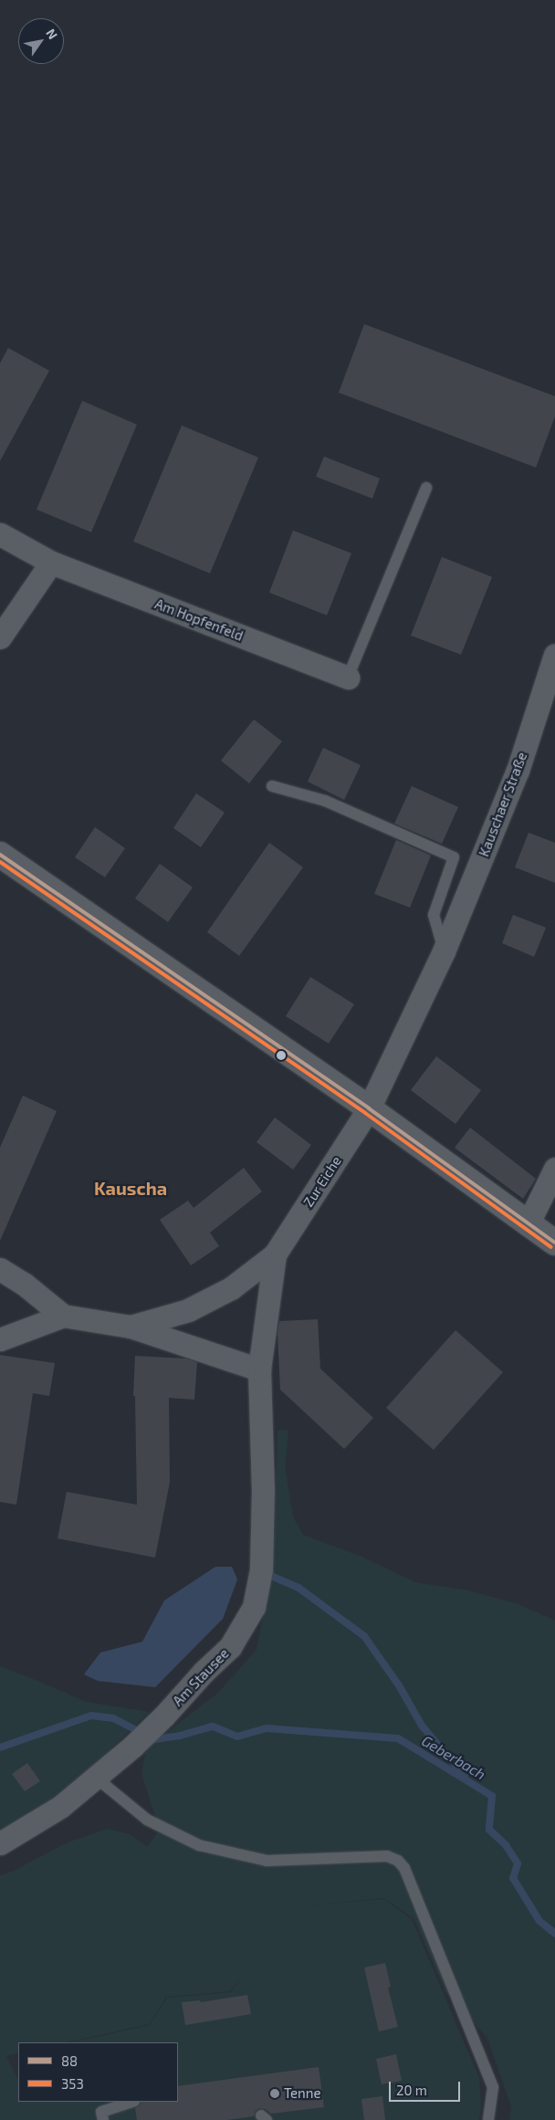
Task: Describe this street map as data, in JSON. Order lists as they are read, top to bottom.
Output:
{
  "streets": {
    "street": [
      "Am Hopfenfeld",
      "Kauschaer Straße",
      "Zur Eiche",
      "Am Stausee"
    ]
  },
  "crossings": [
    ["Kauschaer Straße", "Zur Eiche"],
    ["Zur Eiche", "Am Stausee"]
  ],
  "districts": ["Kauscha"],
  "water": ["Geberbach"],
  "places": ["Tenne"],
  "lines": ["transit line 88", "transit line 353"],
  "legend": ["88", "353"],
  "scale_bar": "20 m",
  "north": "top right"
}
